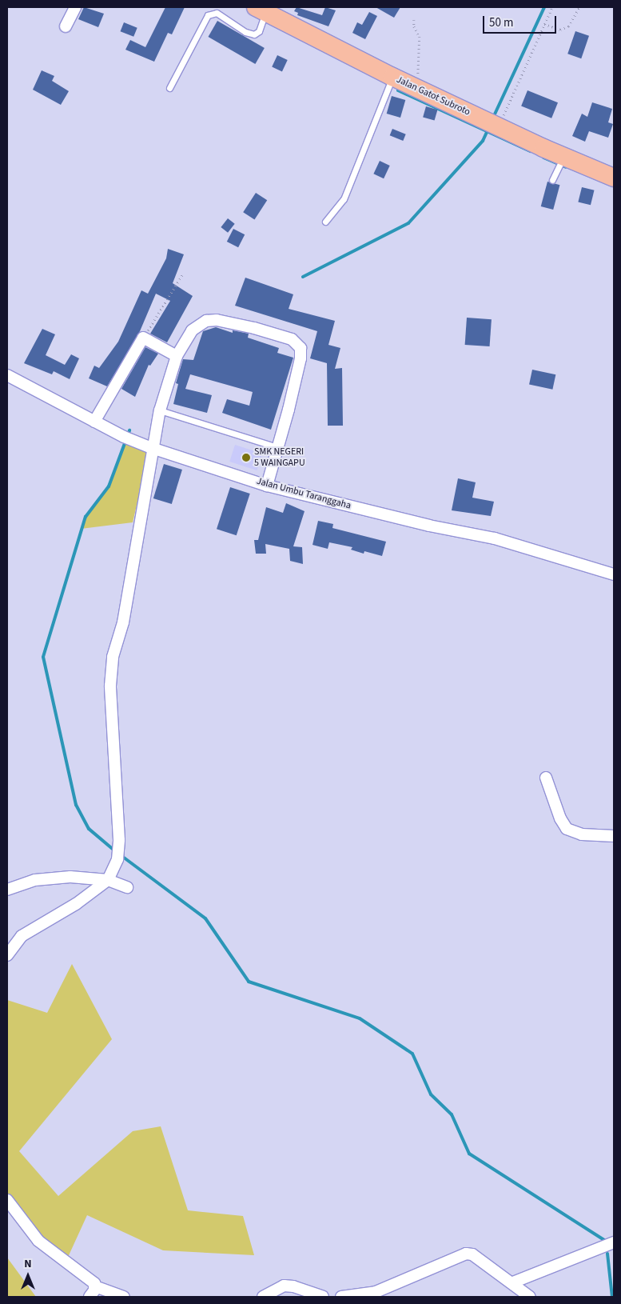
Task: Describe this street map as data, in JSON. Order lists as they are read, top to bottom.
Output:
{
  "streets": {
    "highway": ["Jalan Gatot Subroto"],
    "street": ["Jalan Umbu Taranggaha"]
  },
  "places": ["SMK NEGERI 5 WAINGAPU"],
  "scale_bar": "50 m",
  "north": "top"
}
